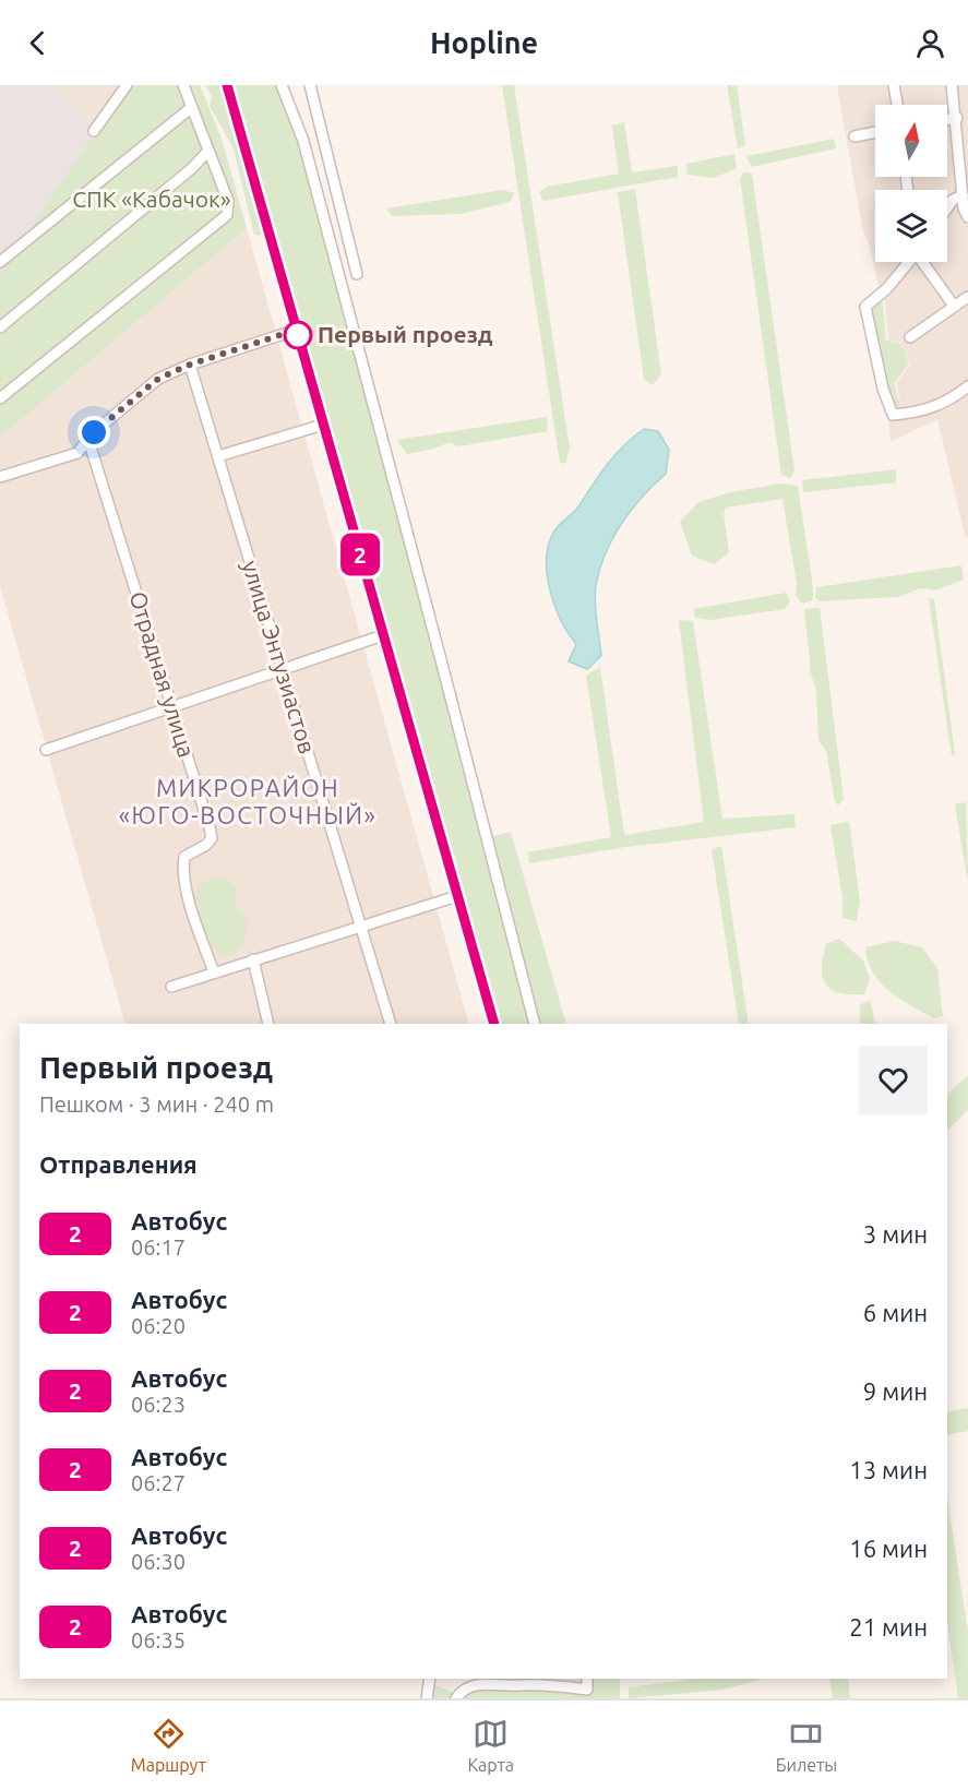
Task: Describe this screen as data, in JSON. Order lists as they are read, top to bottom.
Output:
{
  "streets": {
    "street": ["улица Энтузиастов", "Отрадная улица"]
  },
  "districts": ["МИКРОРАЙОН «ЮГО-ВОСТОЧНЫЙ»"],
  "parks": ["СПК «Кабачок»"],
  "places": ["Первый проезд"],
  "lines": ["bus line 2"],
  "north": "top",
  "page": {
    "header": "Hopline",
    "on_map": "2",
    "heading": [
      ["Первый проезд", "Пешком · 3 мин · 240 m"],
      "Отправления"
    ],
    "list": [
      {
        "mark": "2",
        "name": "Автобус",
        "note": "06:17",
        "value": "3 мин"
      },
      {
        "mark": "2",
        "name": "Автобус",
        "note": "06:20",
        "value": "6 мин"
      },
      {
        "mark": "2",
        "name": "Автобус",
        "note": "06:23",
        "value": "9 мин"
      },
      {
        "mark": "2",
        "name": "Автобус",
        "note": "06:27",
        "value": "13 мин"
      },
      {
        "mark": "2",
        "name": "Автобус",
        "note": "06:30",
        "value": "16 мин"
      },
      {
        "mark": "2",
        "name": "Автобус",
        "note": "06:35",
        "value": "21 мин"
      }
    ],
    "tabs": ["Маршрут", "Карта", "Билеты"]
  }
}
